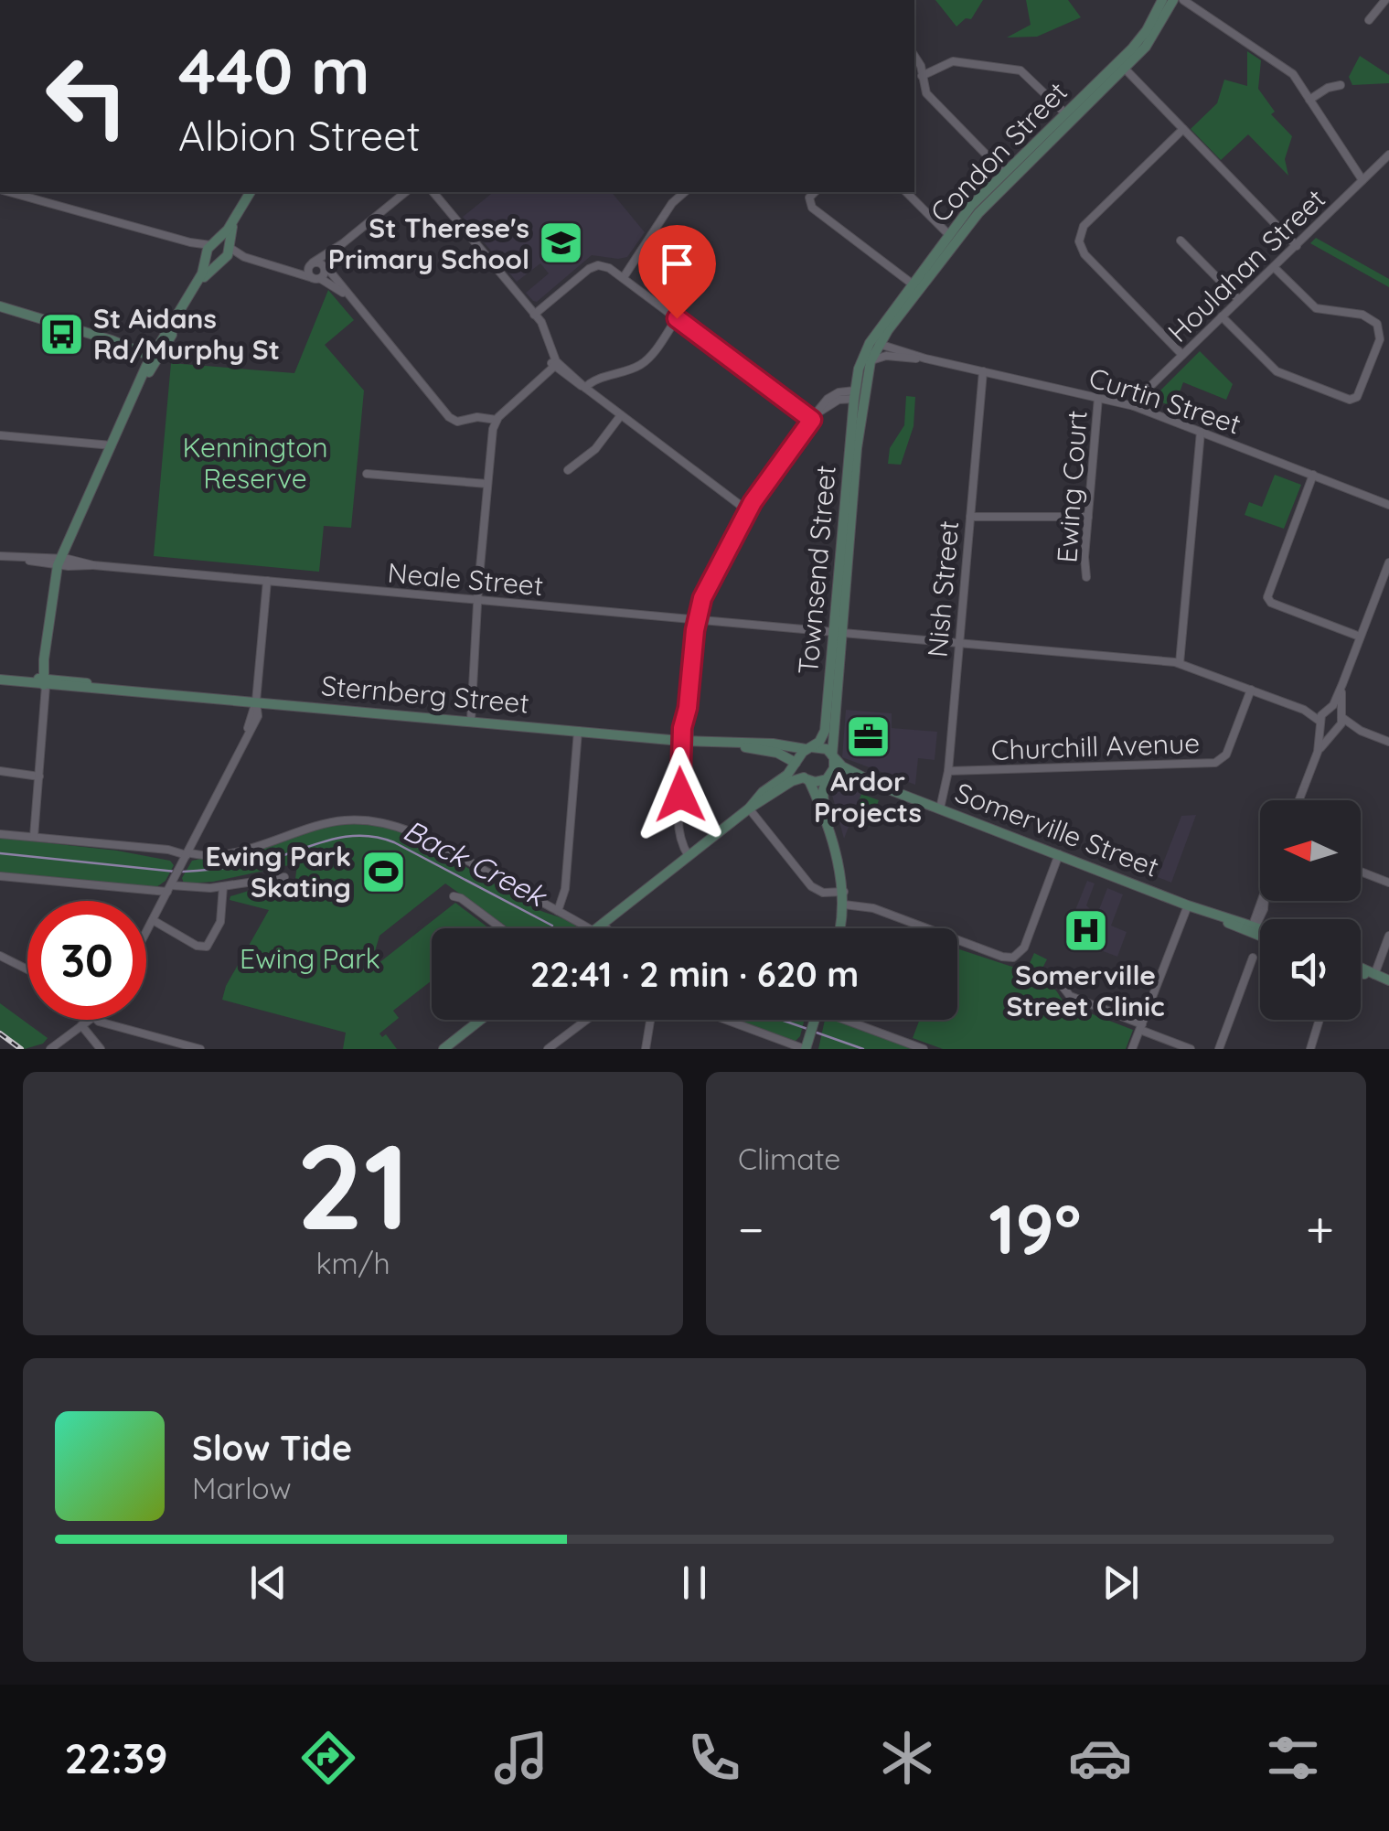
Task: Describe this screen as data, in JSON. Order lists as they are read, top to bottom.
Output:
{
  "streets": {
    "street": [
      "Condon Street",
      "Houlahan Street",
      "Curtin Street",
      "Ewing Court",
      "Townsend Street",
      "Neale Street",
      "Nish Street",
      "Sternberg Street",
      "Churchill Avenue",
      "Somerville Street"
    ]
  },
  "crossings": [
    ["Condon Street", "Curtin Street"],
    ["Condon Street", "Townsend Street"],
    ["Houlahan Street", "Curtin Street"],
    ["Curtin Street", "Ewing Court"],
    ["Curtin Street", "Nish Street"],
    ["Townsend Street", "Neale Street"],
    ["Townsend Street", "Sternberg Street"],
    ["Townsend Street", "Somerville Street"],
    ["Neale Street", "Nish Street"],
    ["Neale Street", "Churchill Avenue"],
    ["Nish Street", "Churchill Avenue"],
    ["Nish Street", "Somerville Street"],
    ["Sternberg Street", "Somerville Street"]
  ],
  "water": ["Back Creek"],
  "parks": ["Kennington Reserve", "Ewing Park"],
  "places": {
    "school or university": ["St Therese's Primary School"],
    "bus stop": ["St Aidans Rd/Murphy St"],
    "office": ["Ardor Projects"],
    "sports": ["Ewing Park Skating"],
    "hospital": ["Somerville Street Clinic"]
  },
  "north": "left",
  "page": {
    "turn": ["440 m", "Albion Street"],
    "limit": "30",
    "trip": "22:41 · 2 min · 620 m",
    "tile": [
      ["21", "km/h"],
      "Climate"
    ],
    "heat": ["−", "19°", "+"],
    "song": ["Slow Tide", "Marlow"],
    "tabs": "22:39"
  }
}
